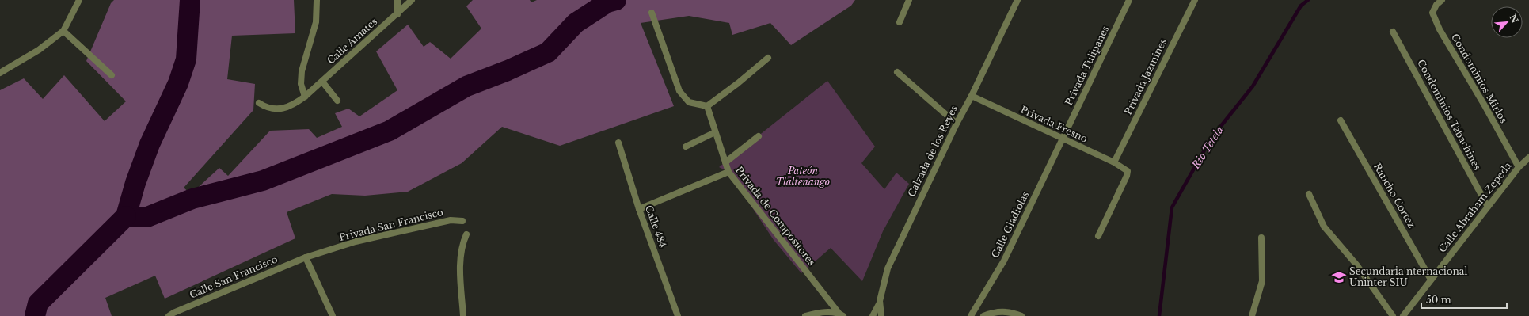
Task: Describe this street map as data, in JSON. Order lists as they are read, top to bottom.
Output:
{
  "streets": {
    "street": [
      "Calle Amates",
      "Privada Tulipanes",
      "Privada Jazmines",
      "Condominios Mirlos",
      "Condominios Tabachines",
      "Privada Fresno",
      "Calzada de los Reyes",
      "Rancho Cortez",
      "Calle Abraham Zepeda",
      "Privada de Compositores",
      "Privada San Francisco",
      "Calle Gladiolas",
      "Calle 484",
      "Calle San Francisco"
    ]
  },
  "crossings": [
    ["Privada Tulipanes", "Privada Fresno"],
    ["Privada Tulipanes", "Calle Gladiolas"],
    ["Privada Jazmines", "Privada Fresno"],
    ["Condominios Mirlos", "Calle Abraham Zepeda"],
    ["Condominios Tabachines", "Calle Abraham Zepeda"],
    ["Privada Fresno", "Calzada de los Reyes"],
    ["Privada Fresno", "Calle Gladiolas"],
    ["Rancho Cortez", "Calle Abraham Zepeda"],
    ["Privada San Francisco", "Calle San Francisco"]
  ],
  "water": ["Rio Tetela"],
  "parks": ["Pateón Tlaltenango"],
  "places": {
    "school or university": ["Secundaria nternacional Uninter SIU"]
  },
  "scale_bar": "50 m",
  "north": "top right"
}
